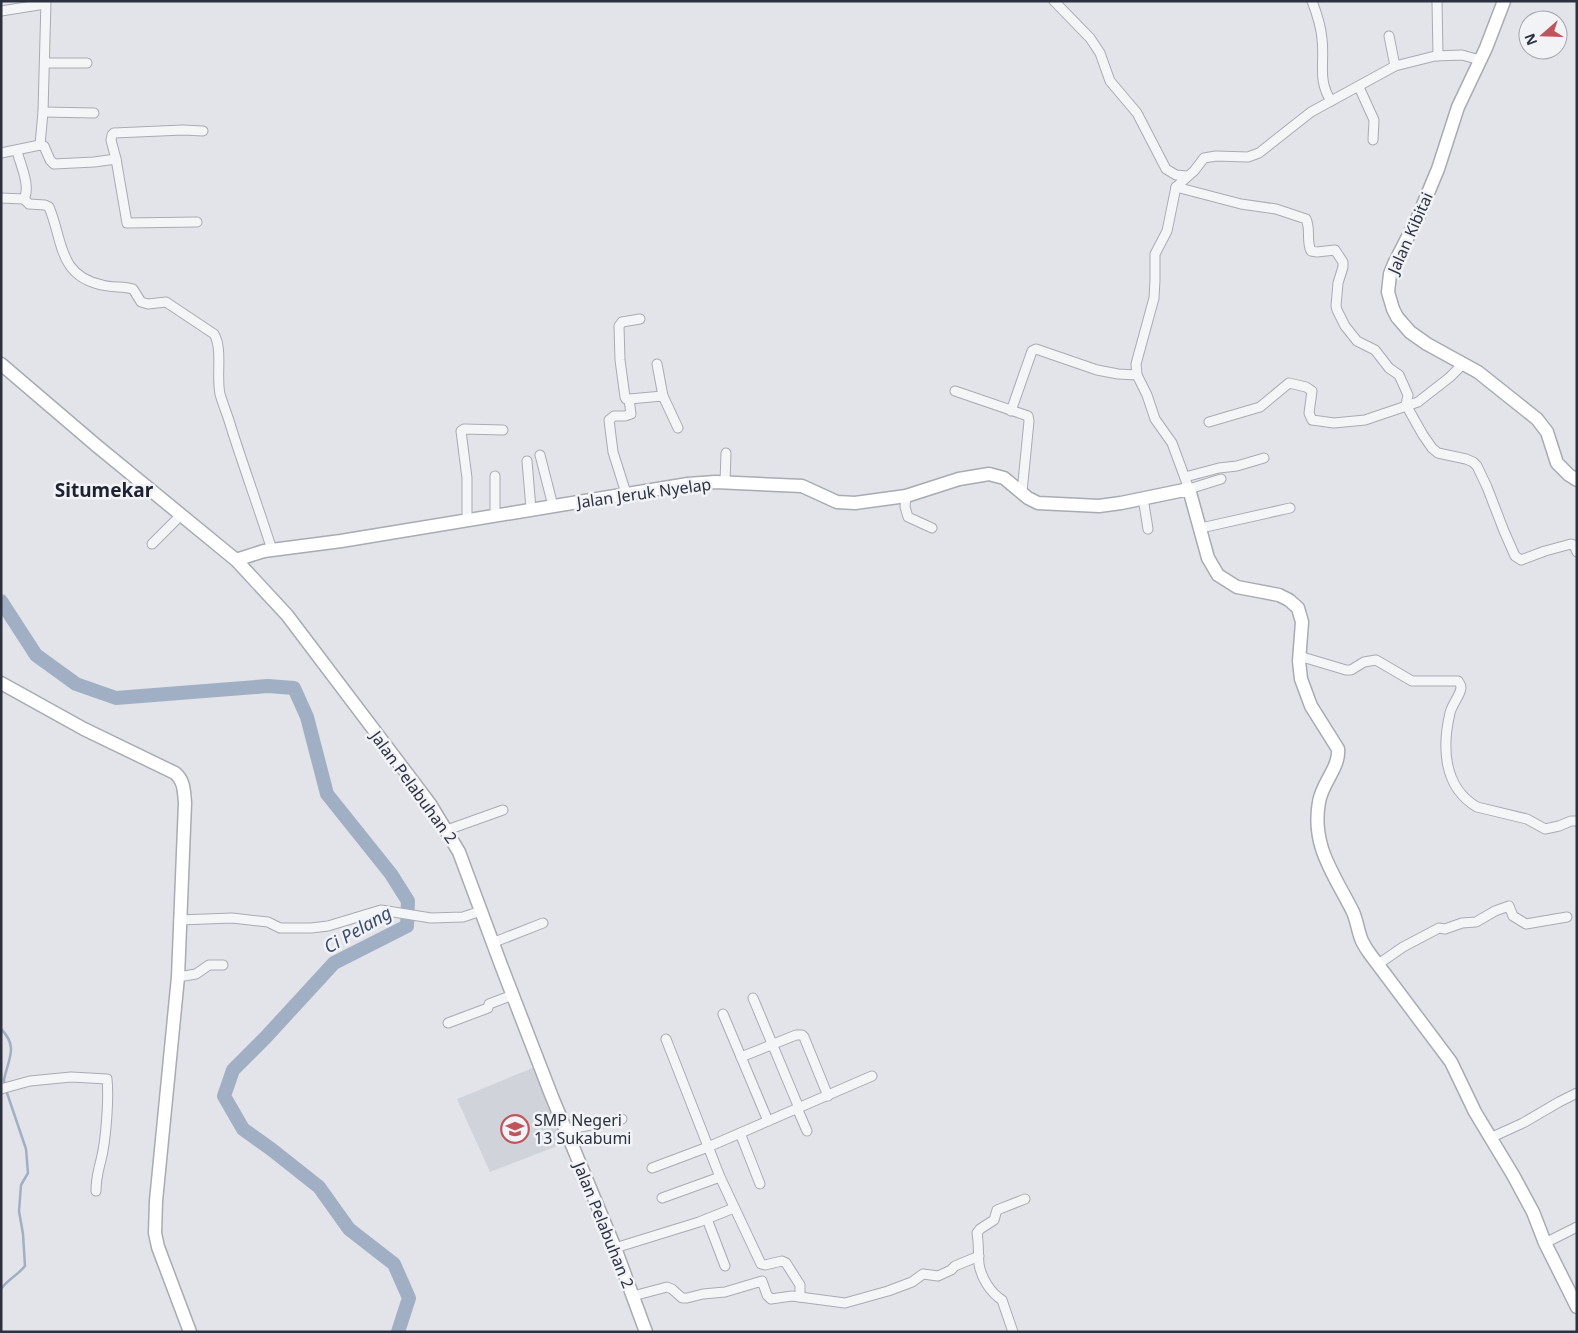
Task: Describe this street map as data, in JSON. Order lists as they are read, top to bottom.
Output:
{
  "streets": {
    "street": ["Jalan Kibitai", "Jalan Jeruk Nyelap", "Jalan Pelabuhan 2"]
  },
  "crossings": [
    ["Jalan Jeruk Nyelap", "Jalan Pelabuhan 2"]
  ],
  "districts": ["Situmekar"],
  "water": ["Ci Pelang"],
  "places": {
    "school or university": ["SMP Negeri 13 Sukabumi"]
  },
  "north": "left"
}
